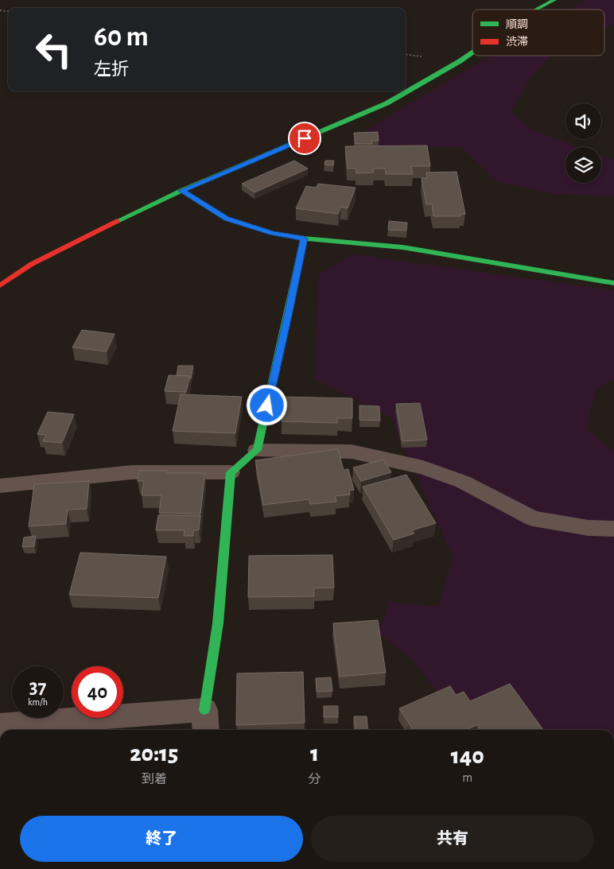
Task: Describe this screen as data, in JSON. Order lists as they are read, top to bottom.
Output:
{
  "legend": ["順調", "渋滞"],
  "page": {
    "turn": ["60 m", "左折"],
    "speed": "37 km/h",
    "limit": "40",
    "eta": [
      "20:15",
      "到着",
      "1",
      "分",
      "140",
      "m"
    ],
    "buttons": ["終了", "共有"]
  }
}
